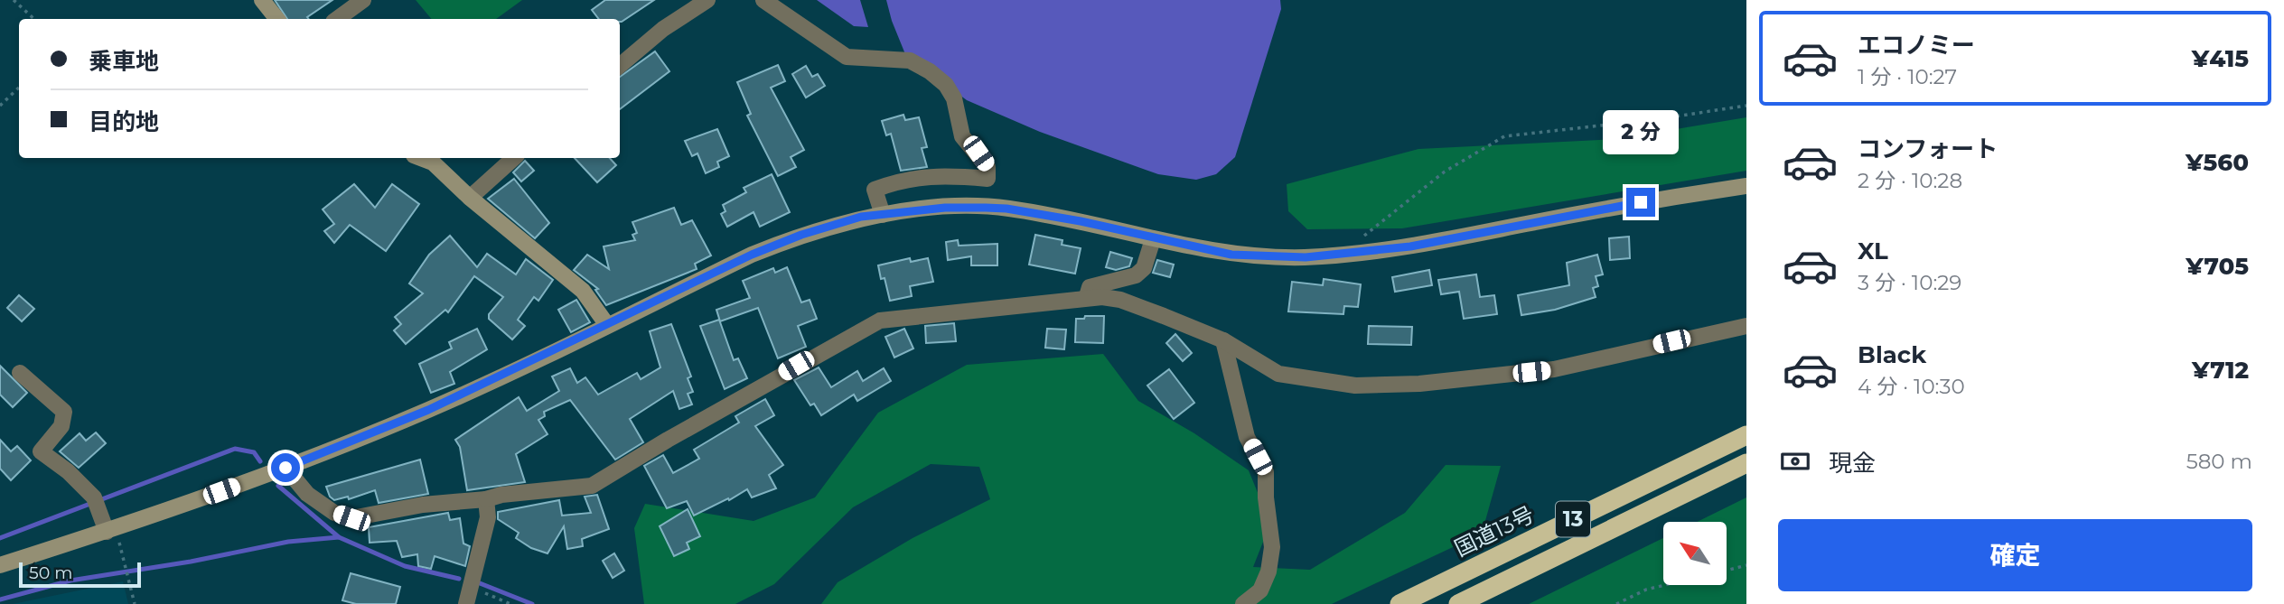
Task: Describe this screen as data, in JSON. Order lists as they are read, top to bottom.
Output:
{
  "streets": {
    "highway": ["13", "国道13号"]
  },
  "scale_bar": "50 m",
  "north": "top left",
  "page": {
    "list": [
      {
        "name": "エコノミー",
        "note": "1 分 · 10:27",
        "value": "¥415"
      },
      {
        "name": "コンフォート",
        "note": "2 分 · 10:28",
        "value": "¥560"
      },
      {
        "name": "XL",
        "note": "3 分 · 10:29",
        "value": "¥705"
      },
      {
        "name": "Black",
        "note": "4 分 · 10:30",
        "value": "¥712"
      }
    ],
    "banner": ["乗車地", "目的地"],
    "bubble": "2 分",
    "pay": ["現金", "580 m"],
    "buttons": "確定",
    "scale": "50 m"
  }
}
